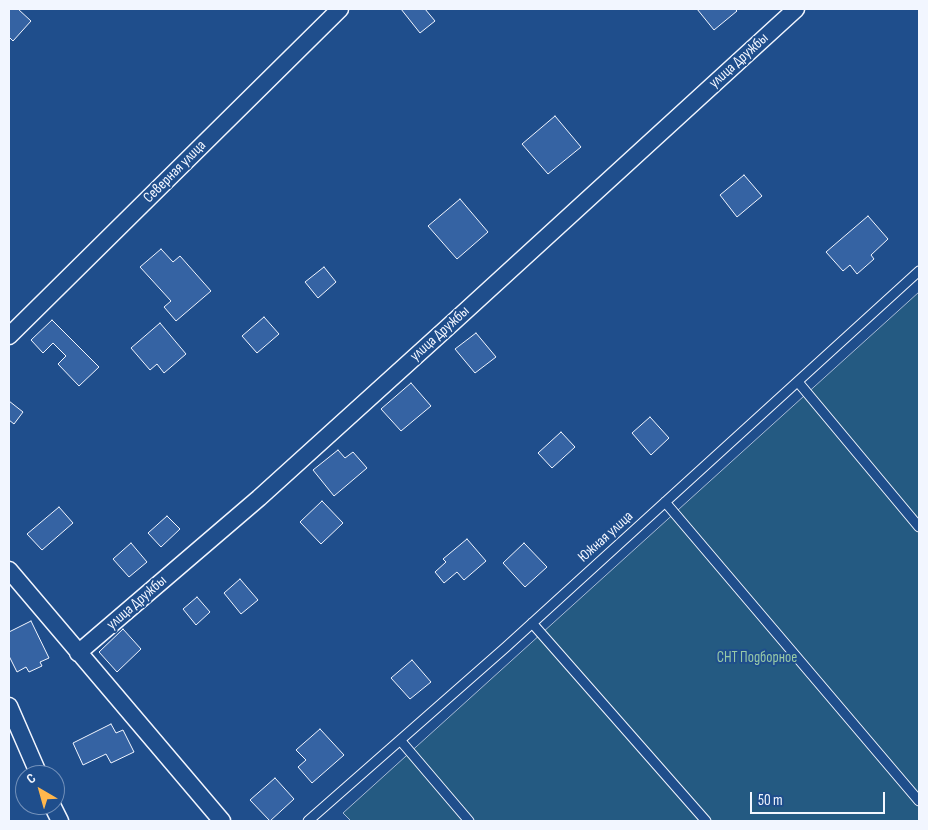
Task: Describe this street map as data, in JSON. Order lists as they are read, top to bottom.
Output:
{
  "streets": {
    "street": ["улица Дружбы", "Северная улица"],
    "lane": ["Южная улица"]
  },
  "parks": ["СНТ Подборное"],
  "scale_bar": "50 m",
  "north": "top left"
}
